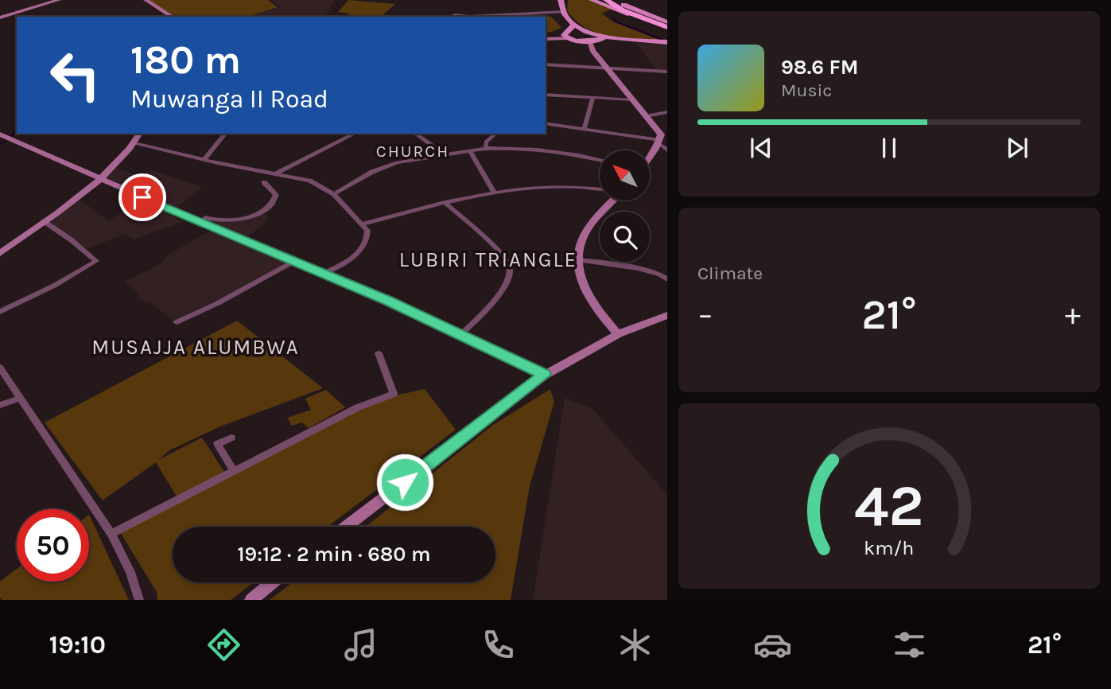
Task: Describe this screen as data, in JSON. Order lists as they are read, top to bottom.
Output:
{
  "districts": ["CHURCH", "LUBIRI TRIANGLE", "MUSAJJA ALUMBWA"],
  "north": "top left",
  "page": {
    "turn": ["180 m", "Muwanga II Road"],
    "song": ["98.6 FM", "Music"],
    "tile": "Climate",
    "heat": ["−", "21°", "+"],
    "limit": "50",
    "trip": "19:12 · 2 min · 680 m",
    "tabs": ["19:10", "21°"],
    "gauge": ["42", "km/h"]
  }
}
